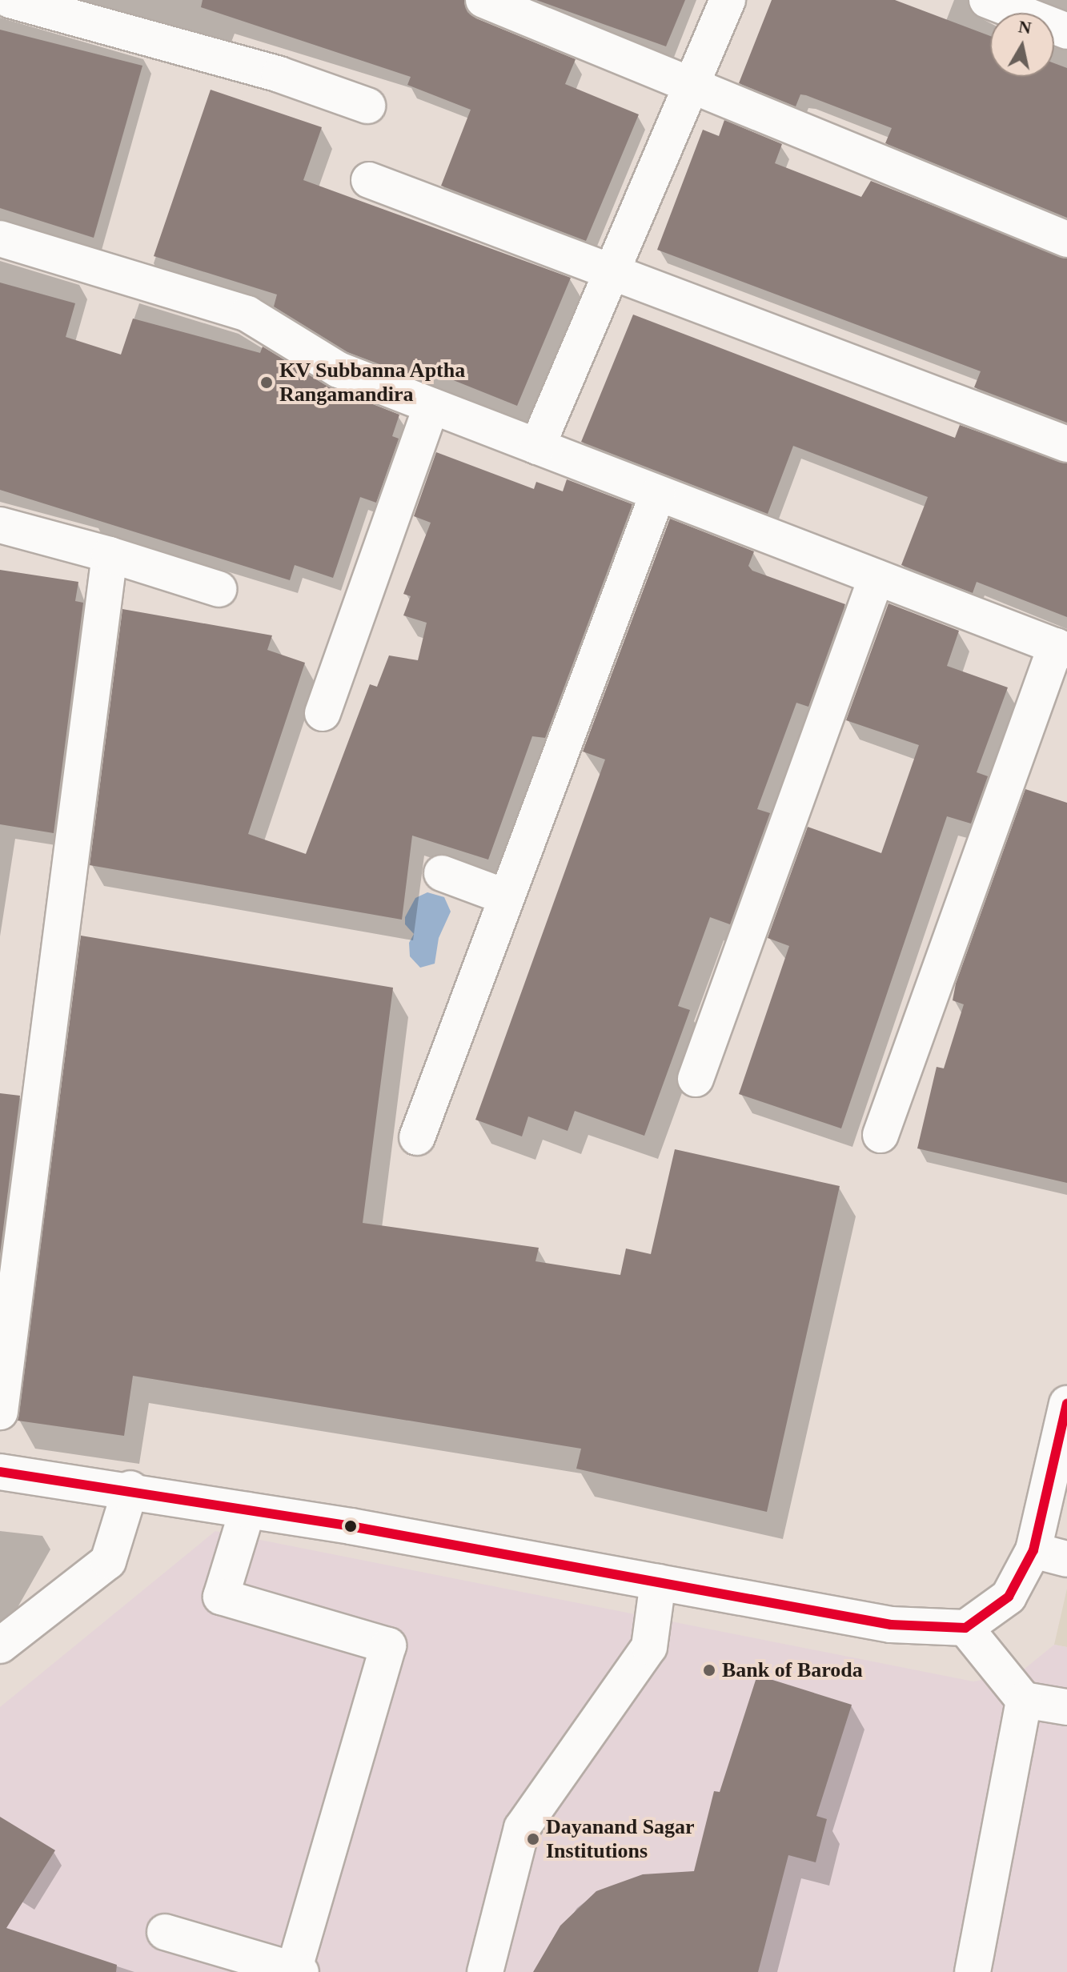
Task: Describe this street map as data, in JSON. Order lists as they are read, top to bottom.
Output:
{
  "places": ["KV Subbanna Aptha Rangamandira", "Bank of Baroda", "Dayanand Sagar Institutions"],
  "north": "top"
}
